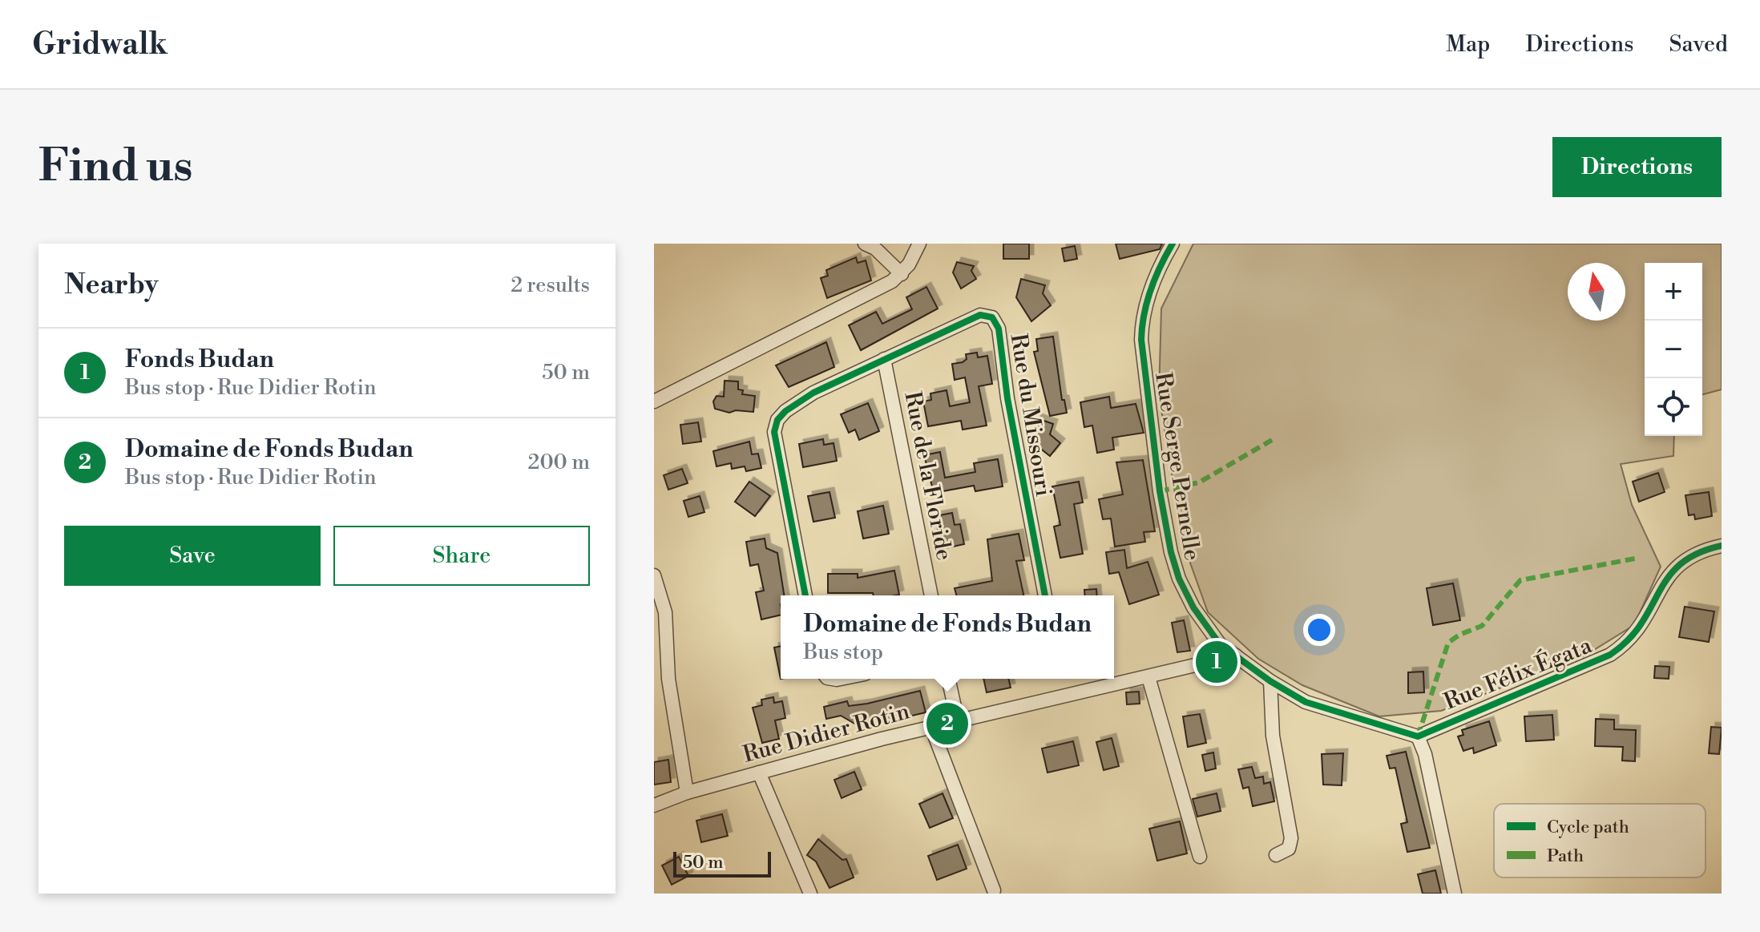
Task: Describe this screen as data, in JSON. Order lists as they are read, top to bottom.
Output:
{
  "streets": {
    "street": [
      "Rue du Missouri",
      "Rue Serge Pernelle",
      "Rue de la Floride",
      "Rue Félix Égata",
      "Rue Didier Rotin"
    ]
  },
  "crossings": [
    ["Rue du Missouri", "Rue de la Floride"],
    ["Rue Serge Pernelle", "Rue Félix Égata"],
    ["Rue Serge Pernelle", "Rue Didier Rotin"]
  ],
  "legend": ["Cycle path", "Path"],
  "scale_bar": "50 m",
  "north": "top",
  "page": {
    "header": "Gridwalk",
    "nav": ["Map", "Directions", "Saved"],
    "buttons": [
      "Directions",
      ["Save", "Share"]
    ],
    "title": "Find us",
    "heading": ["Nearby", "2 results"],
    "map_buttons": ["+", "−"],
    "list": [
      {
        "mark": "1",
        "name": "Fonds Budan",
        "note": "Bus stop · Rue Didier Rotin",
        "value": "50 m"
      },
      {
        "mark": "2",
        "name": "Domaine de Fonds Budan",
        "note": "Bus stop · Rue Didier Rotin",
        "value": "200 m"
      }
    ],
    "popup": ["Domaine de Fonds Budan", "Bus stop"],
    "pins": ["1", "2"],
    "scale": "50 m"
  }
}
